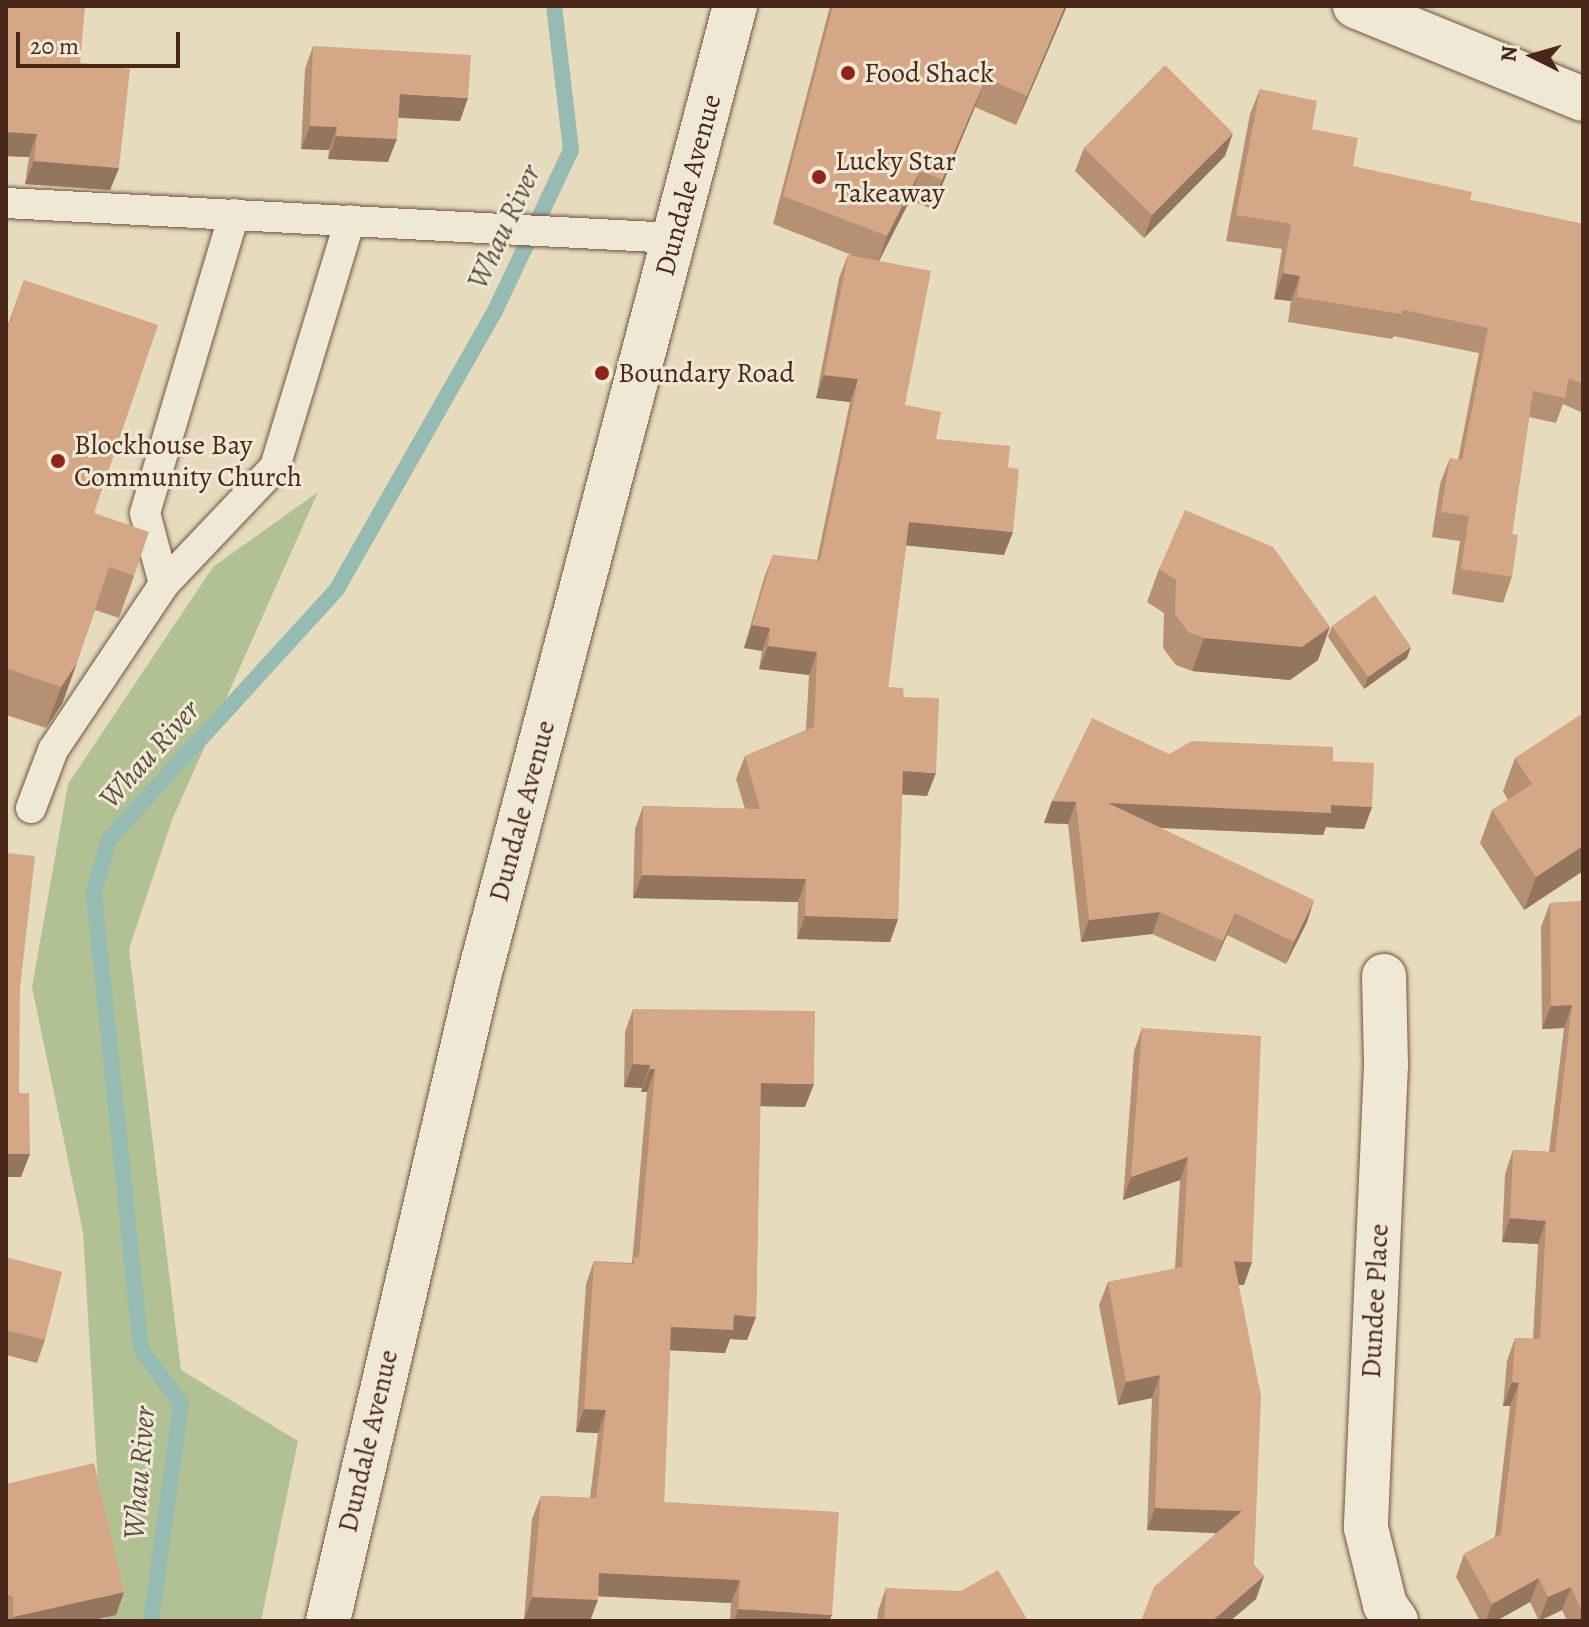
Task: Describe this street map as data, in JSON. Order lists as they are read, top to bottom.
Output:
{
  "streets": {
    "street": ["Dundale Avenue", "Dundee Place"]
  },
  "water": ["Whau River"],
  "places": [
    "Food Shack",
    "Lucky Star Takeaway",
    "Boundary Road",
    "Blockhouse Bay Community Church"
  ],
  "scale_bar": "20 m",
  "north": "left"
}
